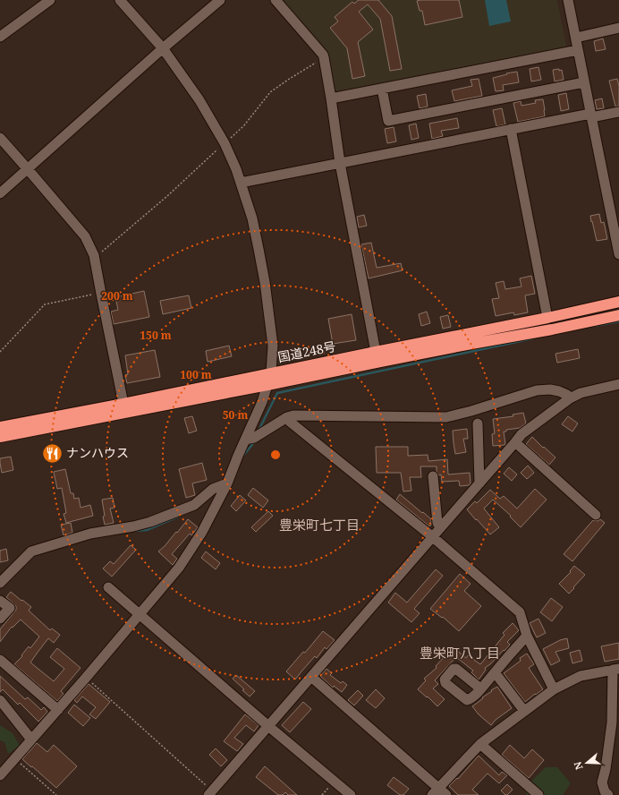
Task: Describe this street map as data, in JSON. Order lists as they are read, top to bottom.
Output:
{
  "streets": {
    "highway": ["国道248号"]
  },
  "districts": ["豊栄町七丁目", "豊栄町八丁目"],
  "places": {
    "restaurant": ["ナンハウス"]
  },
  "north": "left",
  "rings": [
    "200 m",
    "150 m",
    "100 m",
    "50 m"
  ]
}
